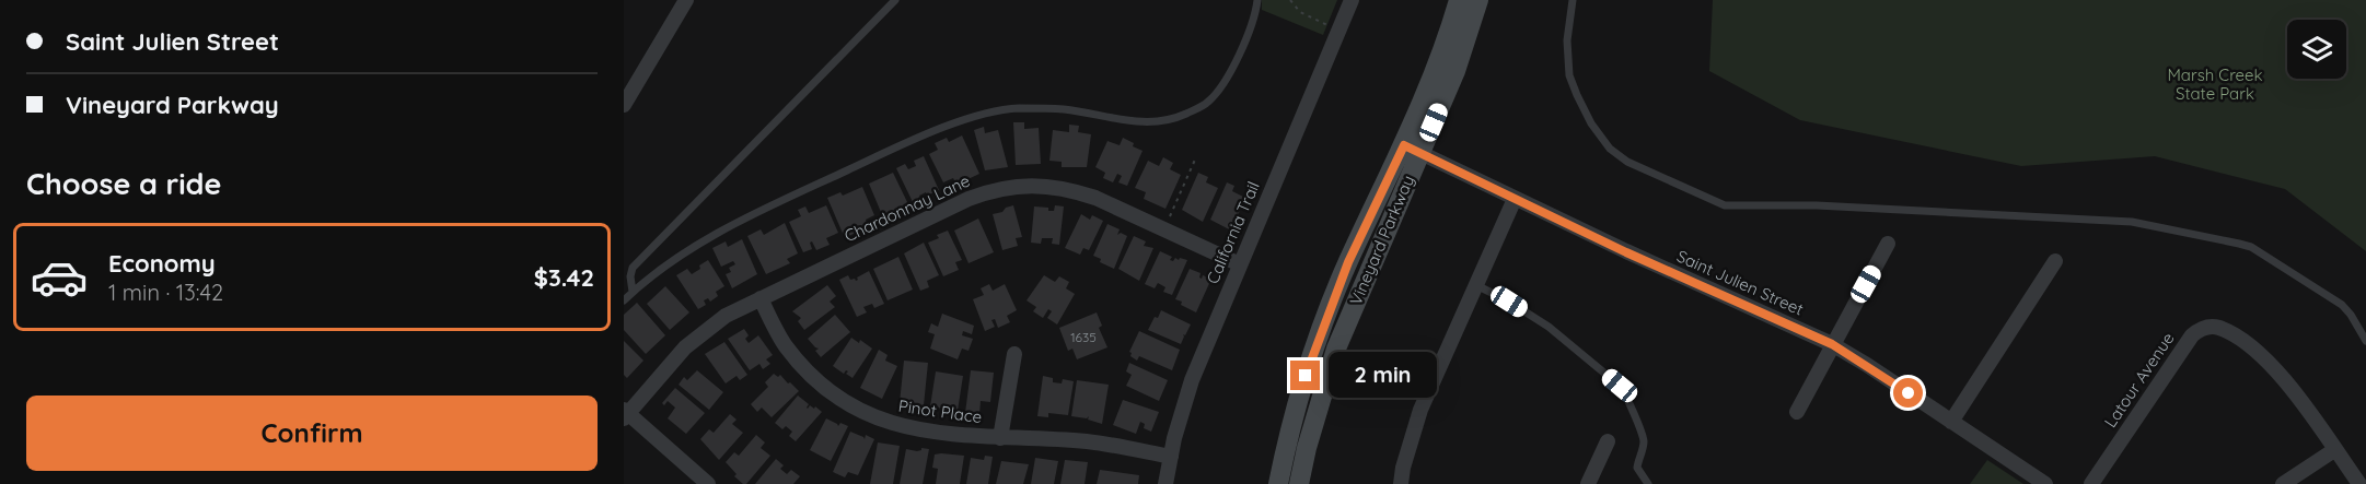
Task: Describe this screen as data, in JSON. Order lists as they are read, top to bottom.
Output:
{
  "streets": {
    "street": [
      "Chardonnay Lane",
      "California Trail",
      "Vineyard Parkway",
      "Saint Julien Street",
      "Latour Avenue",
      "Pinot Place"
    ]
  },
  "crossings": [
    ["Chardonnay Lane", "California Trail"],
    ["Chardonnay Lane", "Pinot Place"],
    ["California Trail", "Pinot Place"],
    ["Vineyard Parkway", "Saint Julien Street"]
  ],
  "parks": ["Marsh Creek State Park"],
  "house_numbers": ["1635"],
  "page": {
    "banner": ["Saint Julien Street", "Vineyard Parkway"],
    "heading": "Choose a ride",
    "list": [
      {
        "name": "Economy",
        "note": "1 min · 13:42",
        "value": "$3.42"
      }
    ],
    "bubble": "2 min",
    "buttons": "Confirm"
  }
}
